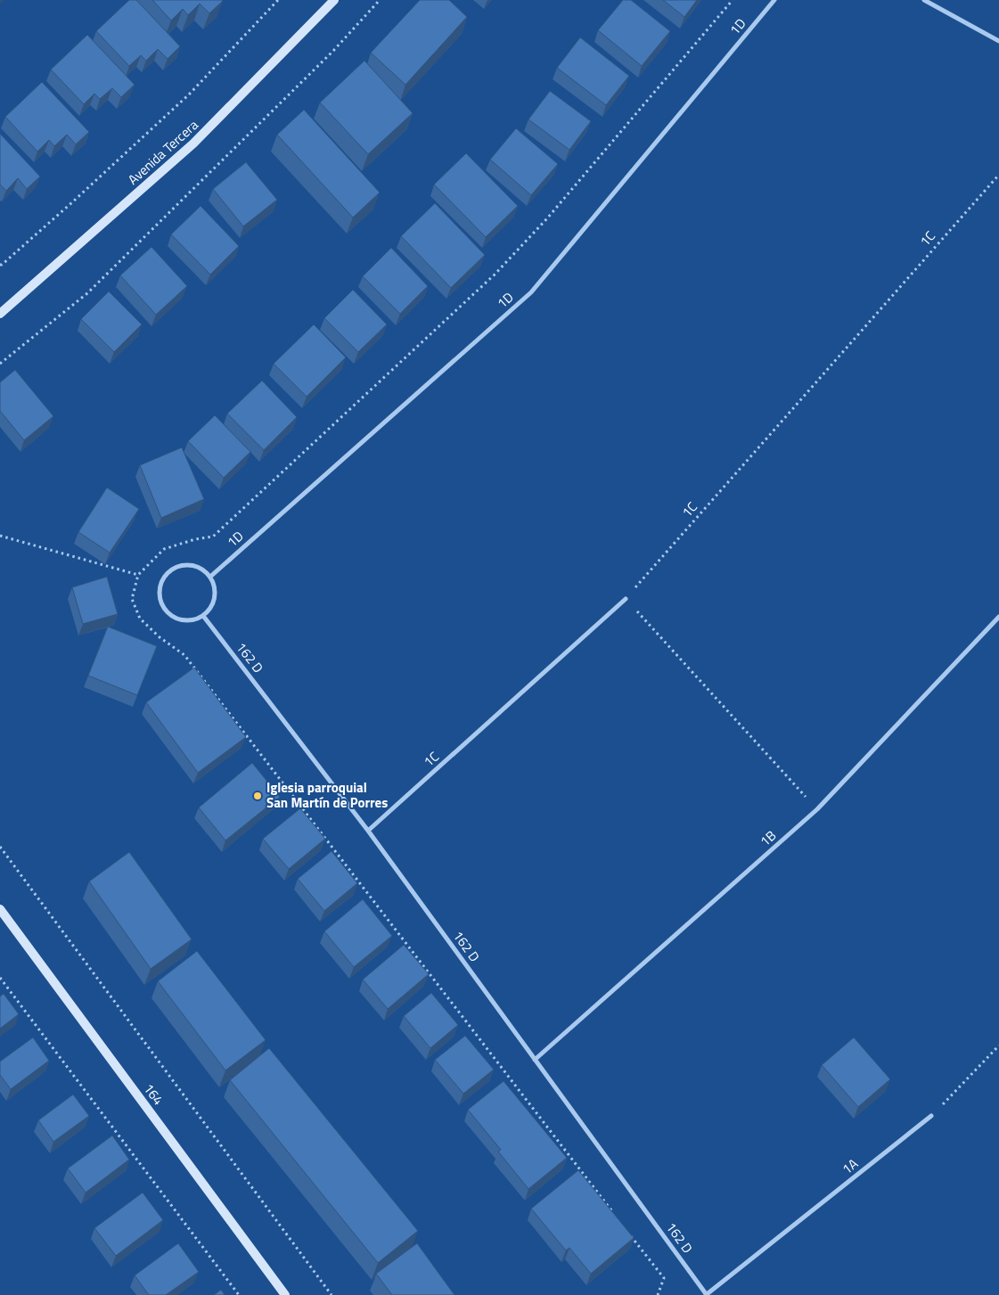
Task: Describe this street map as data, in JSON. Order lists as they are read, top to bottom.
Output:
{
  "streets": {
    "street": [
      "1D",
      "Avenida Tercera",
      "1C",
      "162 D",
      "1B",
      "164",
      "1A"
    ]
  },
  "crossings": [
    ["1D", "162 D"],
    ["1C", "162 D"],
    ["162 D", "1B"],
    ["162 D", "1A"]
  ],
  "places": ["Iglesia parroquial San Martín de Porres"]
}
